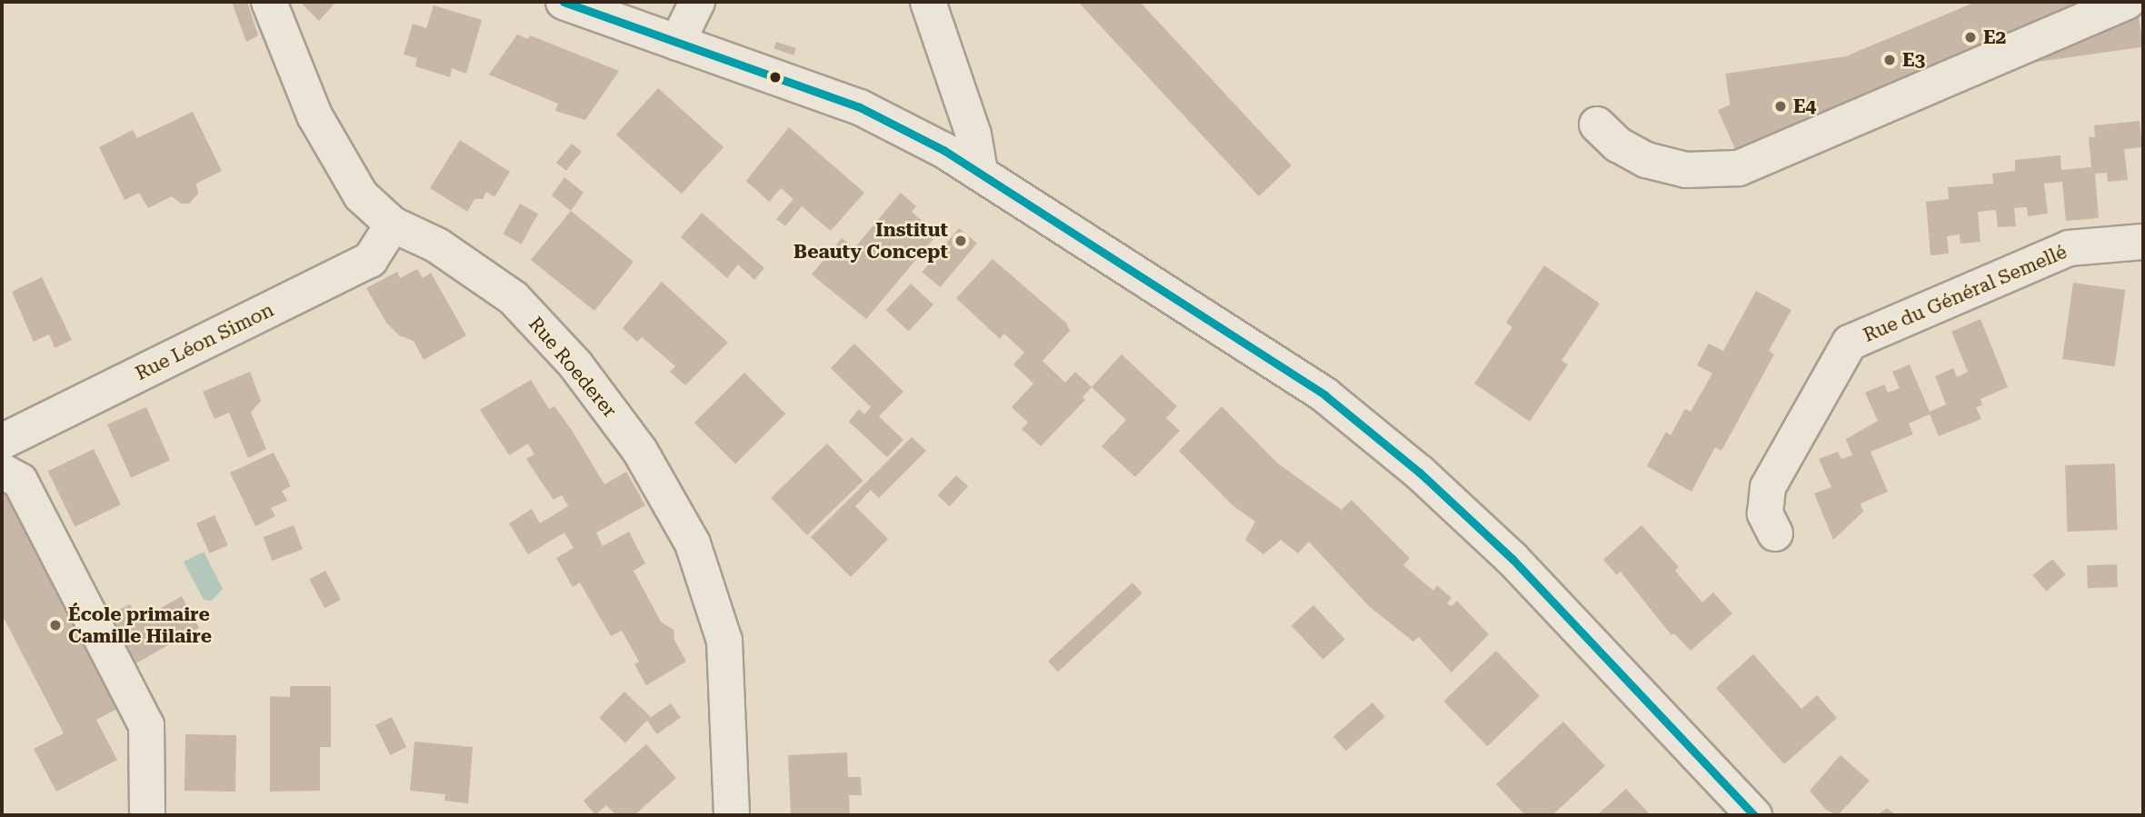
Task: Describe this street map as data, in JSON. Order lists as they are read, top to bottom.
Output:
{
  "streets": {
    "street": ["Rue du Général Semellé", "Rue Léon Simon", "Rue Roederer"]
  },
  "crossings": [
    ["Rue Léon Simon", "Rue Roederer"]
  ],
  "places": [
    "E2",
    "E3",
    "E4",
    "Institut Beauty Concept",
    "École primaire Camille Hilaire"
  ]
}
